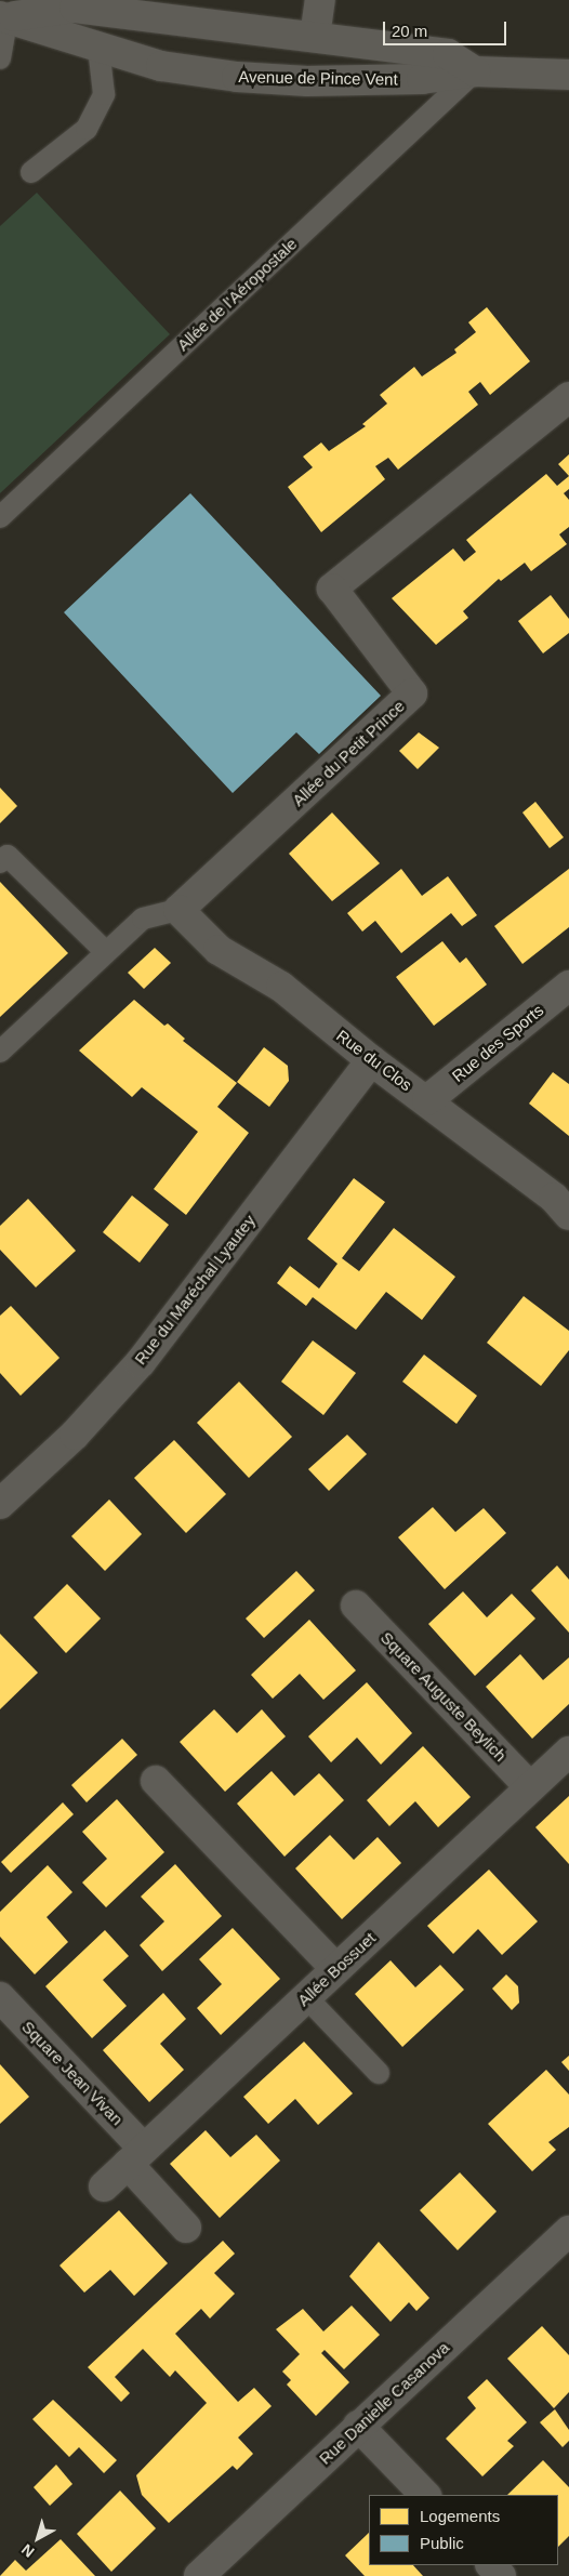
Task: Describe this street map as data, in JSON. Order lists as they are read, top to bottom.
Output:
{
  "streets": {
    "street": [
      "Avenue de Pince Vent",
      "Allée du Petit Prince",
      "Rue des Sports",
      "Rue du Clos",
      "Rue du Maréchal Lyautey",
      "Square Auguste Beylich",
      "Allée Bossuet",
      "Square Jean Vivan",
      "Rue Danielle Casanova"
    ],
    "lane": ["Allée de l'Aéropostale"]
  },
  "crossings": [
    ["Avenue de Pince Vent", "Allée de l'Aéropostale"],
    ["Allée du Petit Prince", "Rue du Clos"],
    ["Rue des Sports", "Rue du Clos"],
    ["Rue du Clos", "Rue du Maréchal Lyautey"],
    ["Square Auguste Beylich", "Allée Bossuet"],
    ["Allée Bossuet", "Square Jean Vivan"]
  ],
  "legend": ["Logements", "Public"],
  "scale_bar": "20 m",
  "north": "bottom left"
}
